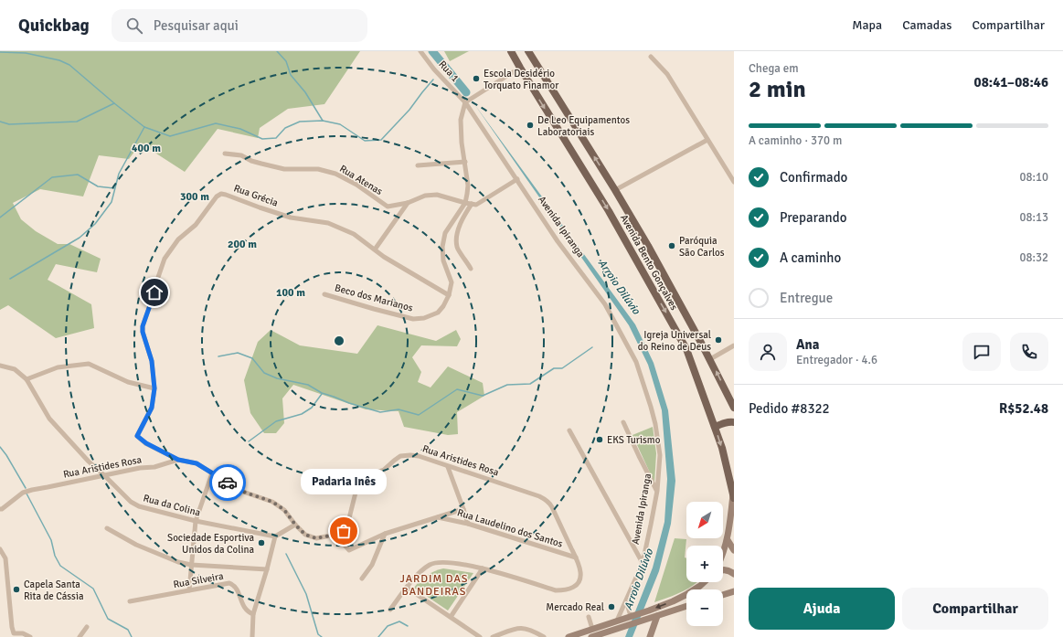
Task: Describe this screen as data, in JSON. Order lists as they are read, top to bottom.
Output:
{
  "streets": {
    "main road": ["Avenida Ipiranga", "Avenida Bento Gonçalves"],
    "street": [
      "Rua 1",
      "Rua Atenas",
      "Rua Grécia",
      "Beco dos Marianos",
      "Rua Aristides Rosa",
      "Rua da Colina",
      "Rua Laudelino dos Santos",
      "Rua Silveira"
    ]
  },
  "crossings": [
    ["Rua 1", "Avenida Ipiranga"],
    ["Rua Grécia", "Beco dos Marianos"],
    ["Rua Grécia", "Rua Aristides Rosa"],
    ["Rua Aristides Rosa", "Rua da Colina"],
    ["Rua Aristides Rosa", "Rua Laudelino dos Santos"]
  ],
  "districts": ["JARDIM DAS BANDEIRAS"],
  "water": ["Arroio Dilúvio"],
  "places": [
    "Escola Desidério Torquato Finamor",
    "De Leo Equipamentos Laboratoriais",
    "Paróquia São Carlos",
    "Igreja Universal do Reino de Deus",
    "EKS Turismo",
    "Padaria Inês",
    "Sociedade Esportiva Unidos da Colina",
    "Capela Santa Rita de Cássia",
    "Mercado Real"
  ],
  "north": "bottom left",
  "page": {
    "header": "Quickbag",
    "search": "Pesquisar aqui",
    "nav": ["Mapa", "Camadas", "Compartilhar"],
    "heading": ["2 min", "Chega em", "08:41–08:46"],
    "panel": [
      "Ana",
      "Entregador · 4.6",
      "Pedido #8322",
      "R$52.48"
    ],
    "bar": "A caminho · 370 m",
    "list": [
      ["Confirmado", "08:10"],
      ["Preparando", "08:13"],
      ["A caminho", "08:32"],
      "Entregue"
    ],
    "bubble": "Padaria Inês",
    "map_buttons": ["+", "−"],
    "buttons": ["Ajuda", "Compartilhar"]
  },
  "rings": [
    "400 m",
    "300 m",
    "200 m",
    "100 m"
  ]
}
